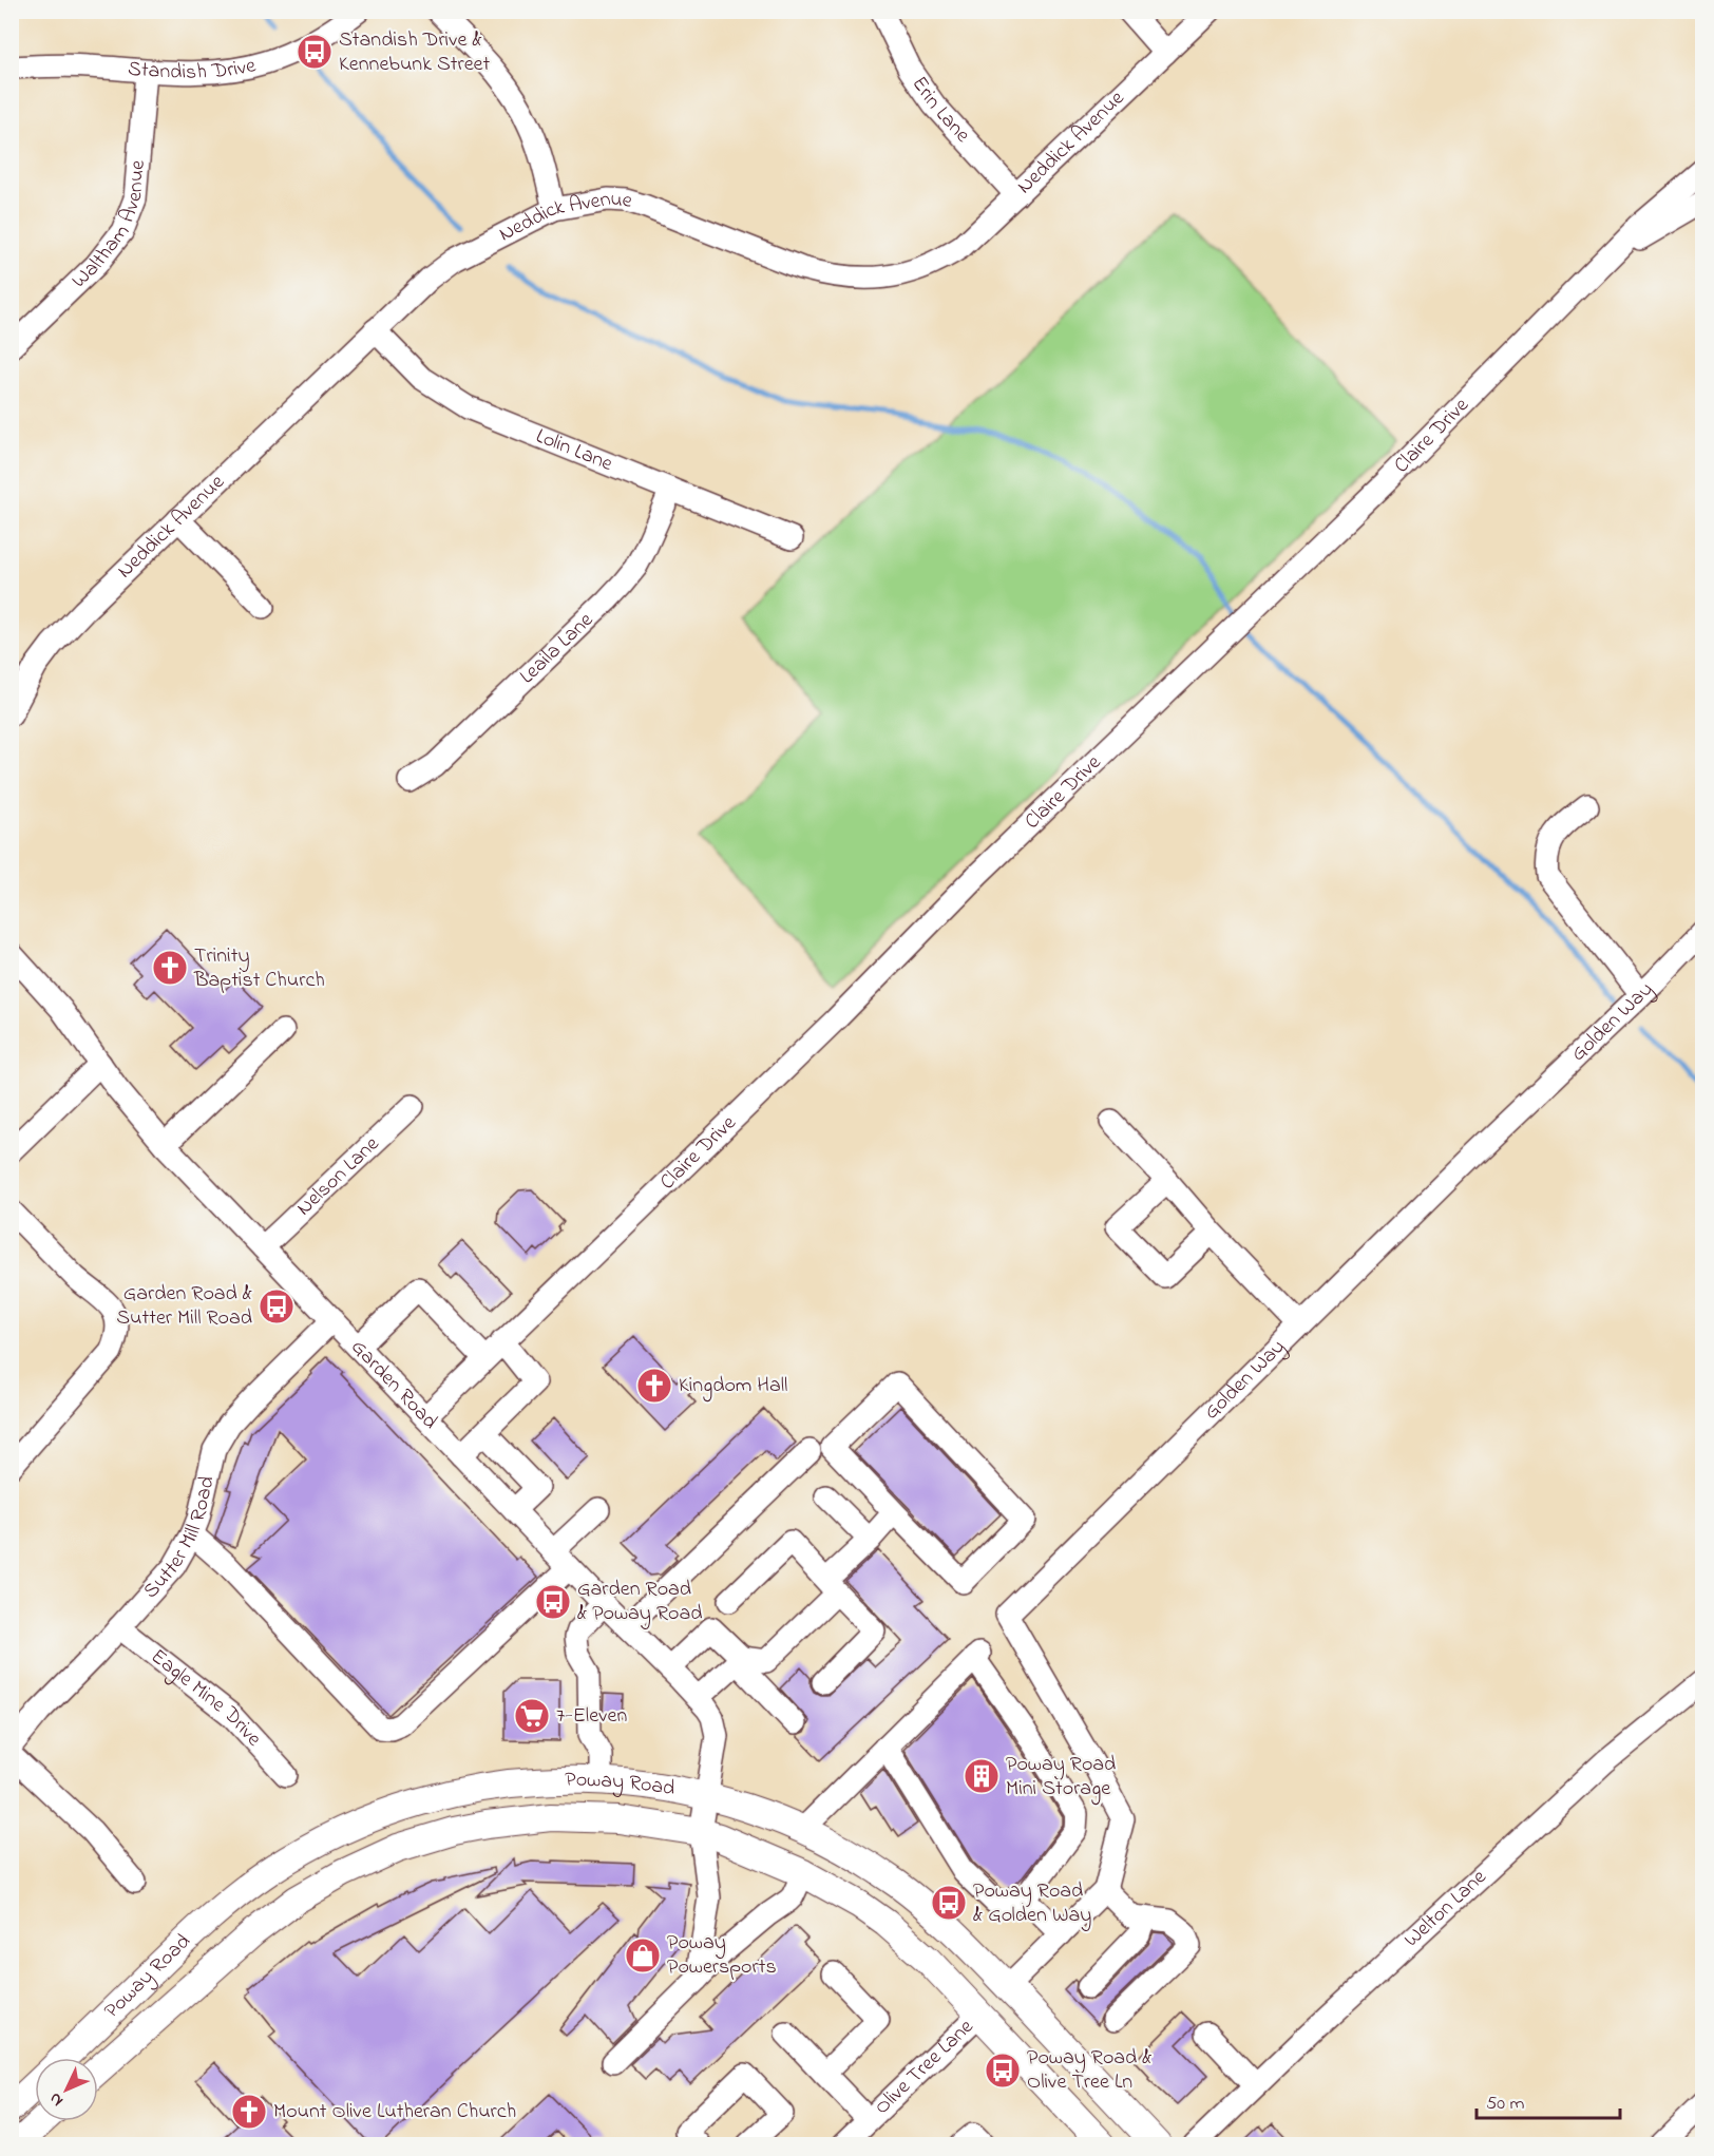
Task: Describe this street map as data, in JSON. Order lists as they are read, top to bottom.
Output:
{
  "streets": {
    "main road": ["Poway Road"],
    "street": [
      "Standish Drive",
      "Erin Lane",
      "Neddick Avenue",
      "Waltham Avenue",
      "Claire Drive",
      "Lolin Lane",
      "Leaila Lane",
      "Golden Way",
      "Nelson Lane",
      "Garden Road",
      "Sutter Mill Road",
      "Eagle Mine Drive",
      "Welton Lane",
      "Olive Tree Lane"
    ]
  },
  "crossings": [
    ["Standish Drive", "Waltham Avenue"],
    ["Erin Lane", "Neddick Avenue"],
    ["Neddick Avenue", "Lolin Lane"],
    ["Claire Drive", "Garden Road"],
    ["Lolin Lane", "Leaila Lane"],
    ["Nelson Lane", "Garden Road"],
    ["Garden Road", "Sutter Mill Road"],
    ["Garden Road", "Poway Road"],
    ["Sutter Mill Road", "Eagle Mine Drive"],
    ["Poway Road", "Olive Tree Lane"]
  ],
  "places": {
    "bus stop": [
      "Standish Drive & Kennebunk Street",
      "Garden Road & Sutter Mill Road",
      "Garden Road & Poway Road",
      "Poway Road & Golden Way",
      "Poway Road & Olive Tree Ln"
    ],
    "church": ["Trinity Baptist Church", "Kingdom Hall", "Mount Olive Lutheran Church"],
    "supermarket": ["7-Eleven"],
    "building": ["Poway Road Mini Storage"],
    "shop": ["Poway Powersports"]
  },
  "scale_bar": "50 m",
  "north": "bottom left"
}
